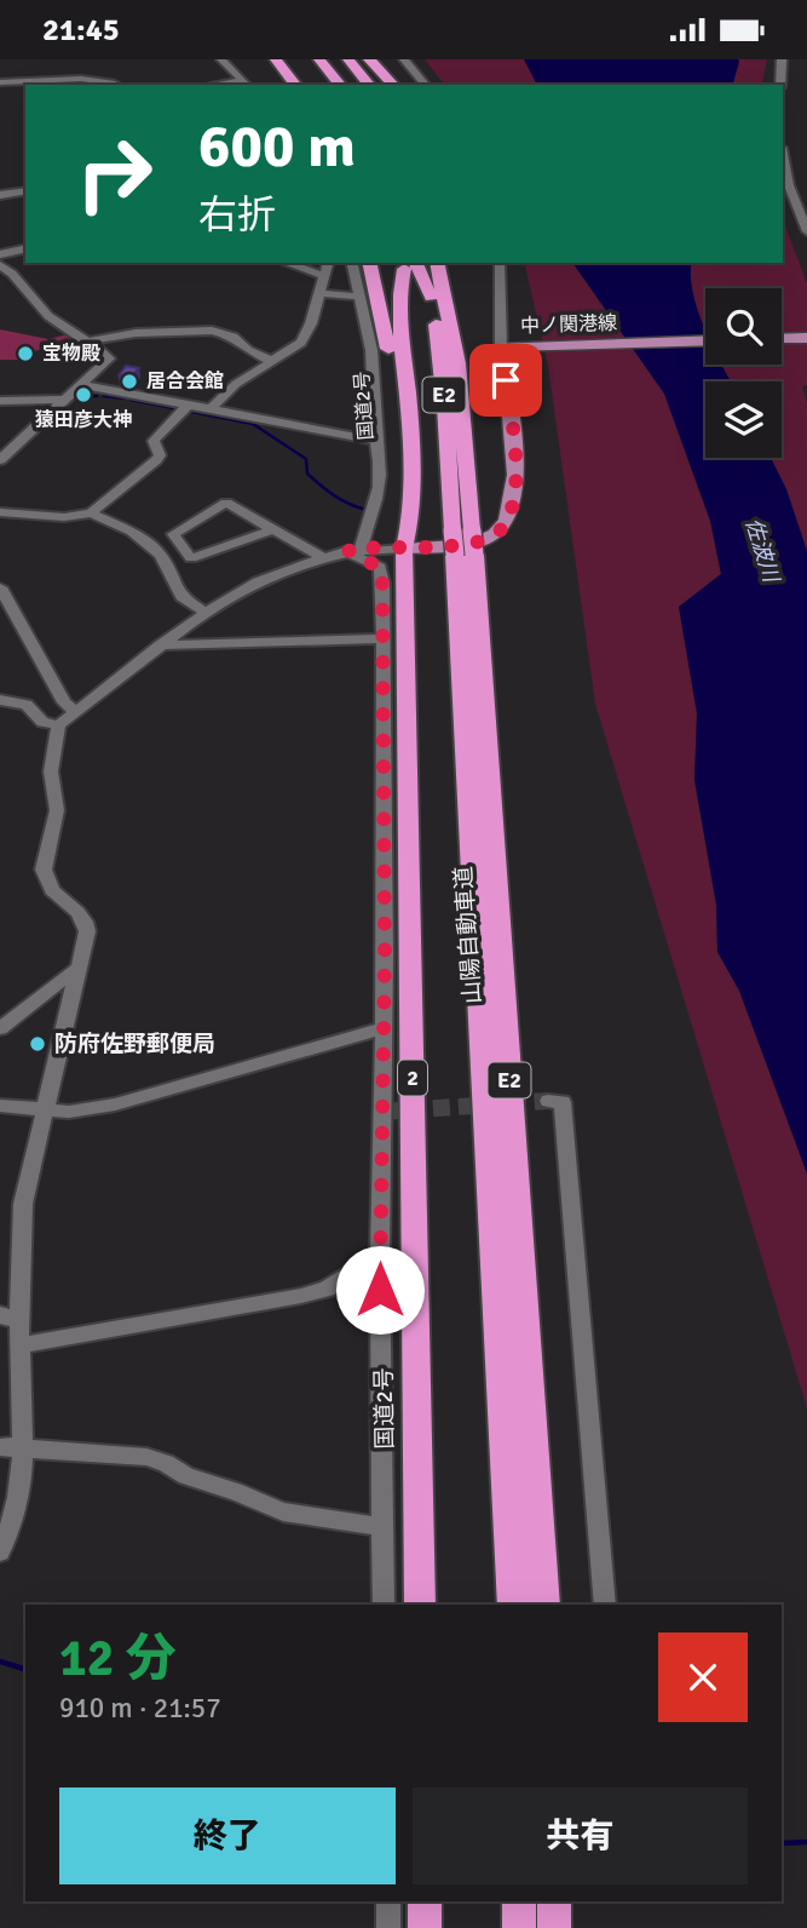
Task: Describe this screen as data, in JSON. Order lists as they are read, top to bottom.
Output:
{
  "streets": {
    "highway": [
      "E2",
      "国道2号",
      "山陽自動車道",
      "2"
    ],
    "main road": ["中ノ関港線"]
  },
  "crossings": [
    ["中ノ関港線", "国道2号"],
    ["国道2号", "山陽自動車道"]
  ],
  "water": ["佐波川"],
  "places": [
    "宝物殿",
    "居合会館",
    "猿田彦大神",
    "防府佐野郵便局"
  ],
  "page": {
    "status": "21:45",
    "turn": ["600 m", "右折"],
    "heading": ["12 分", "910 m · 21:57"],
    "buttons": ["終了", "共有"]
  }
}
